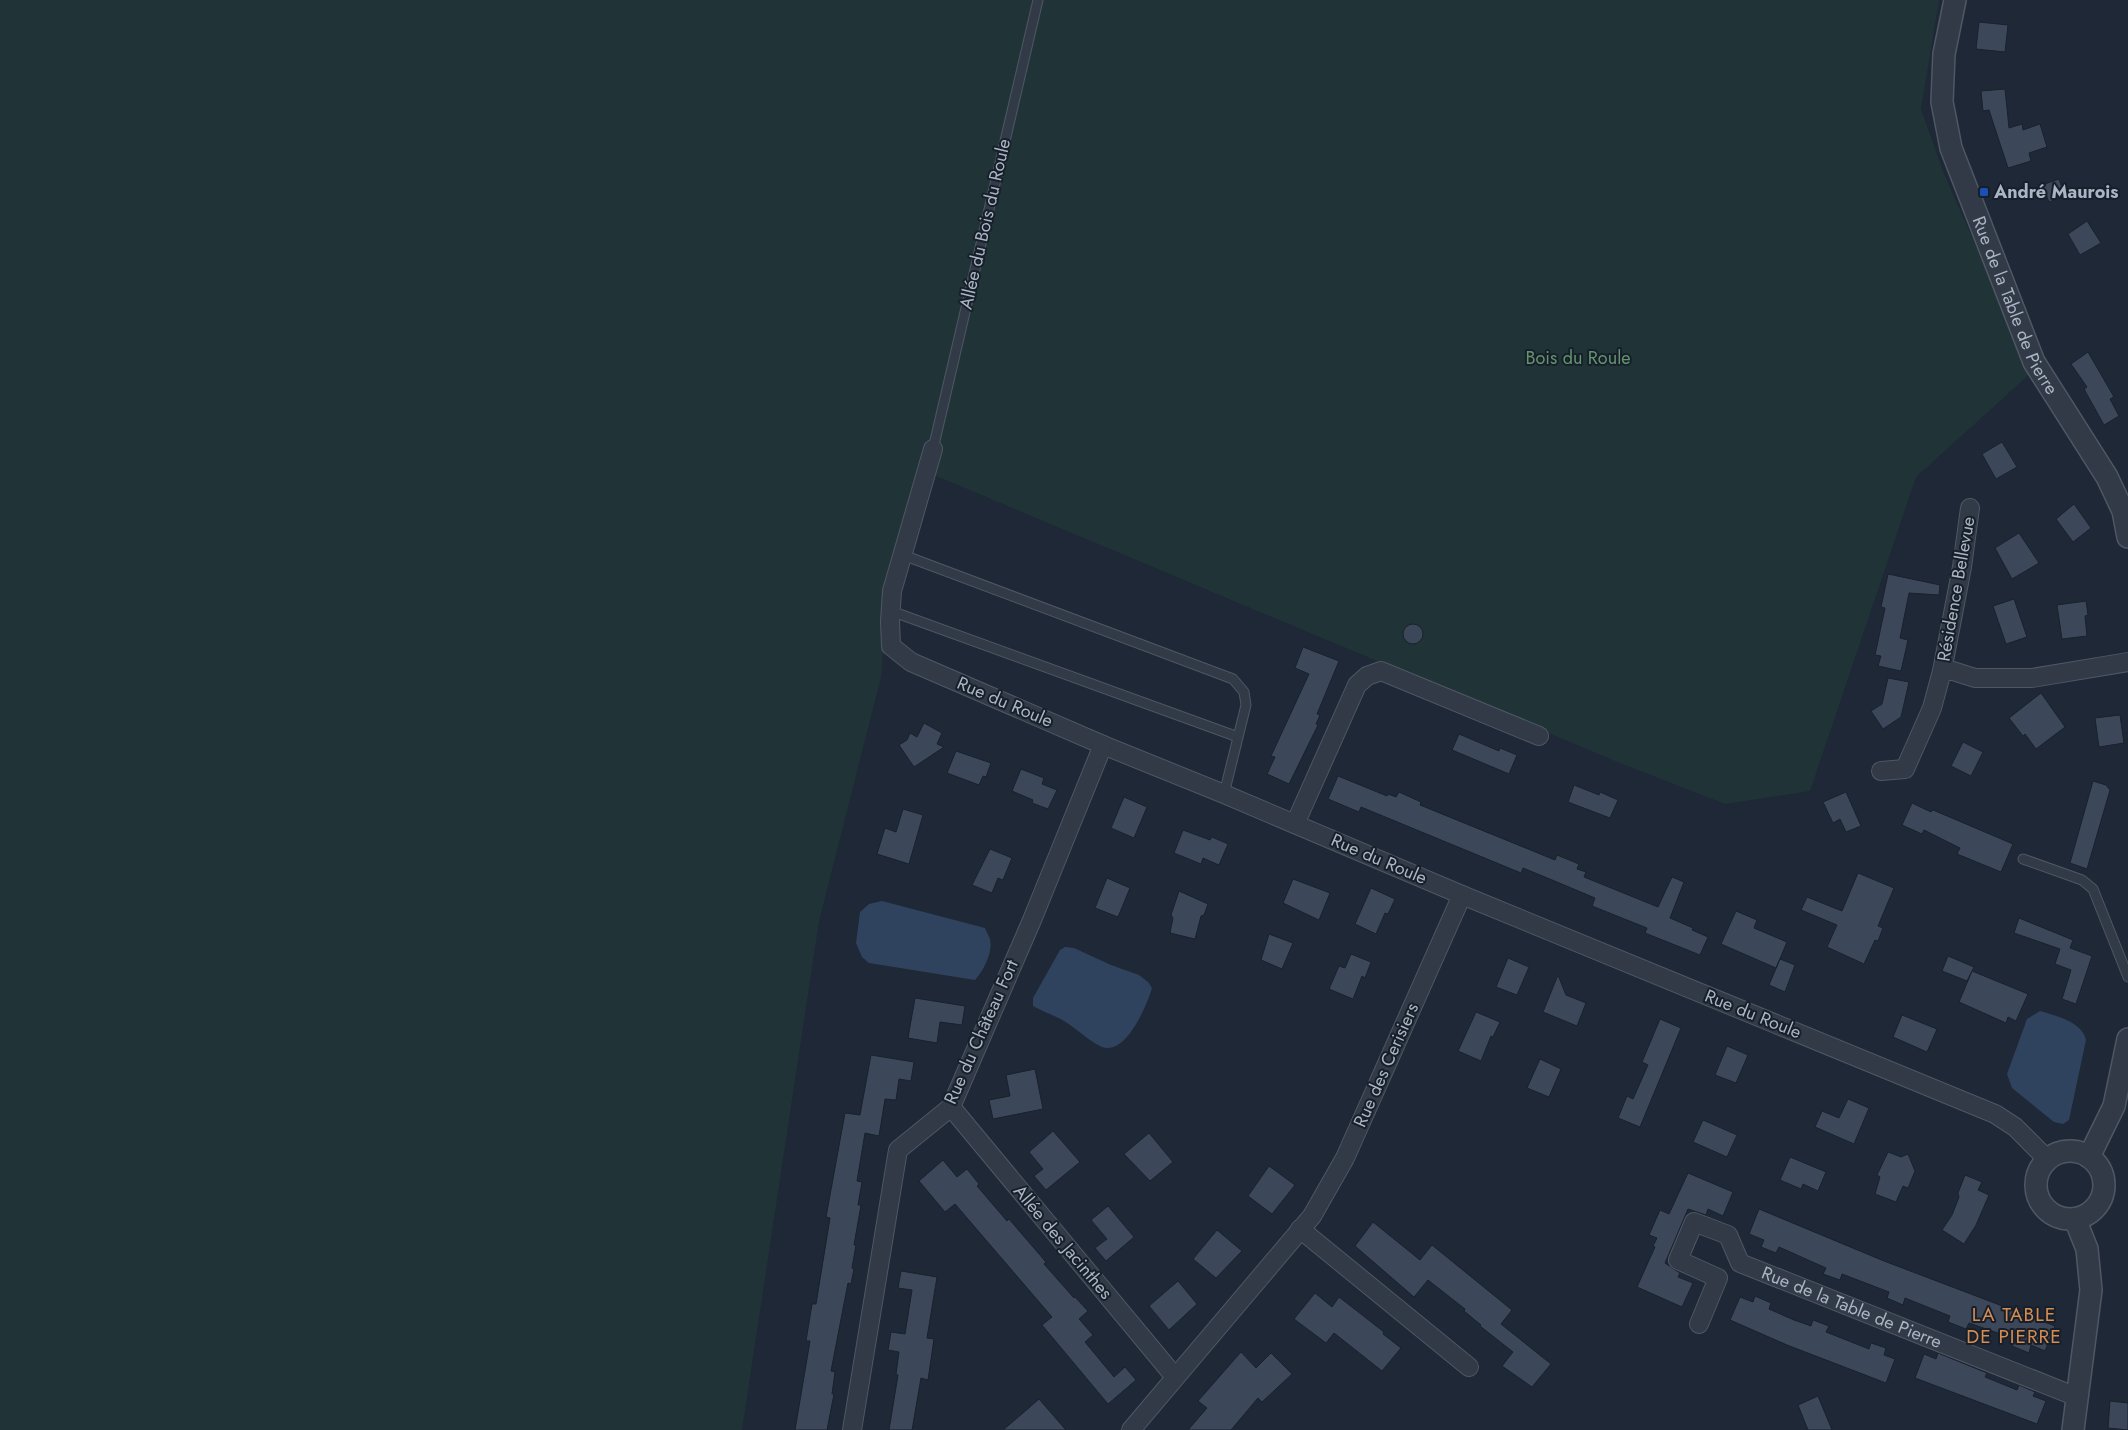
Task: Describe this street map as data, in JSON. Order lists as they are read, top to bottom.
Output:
{
  "streets": {
    "street": [
      "Rue de la Table de Pierre",
      "Résidence Bellevue",
      "Rue du Roule",
      "Rue du Château Fort",
      "Rue des Cerisiers",
      "Allée des Jacinthes"
    ],
    "lane": ["Allée du Bois du Roule"]
  },
  "crossings": [
    ["Allée du Bois du Roule", "Rue du Roule"],
    ["Rue du Roule", "Rue du Château Fort"],
    ["Rue du Roule", "Rue des Cerisiers"],
    ["Rue du Château Fort", "Allée des Jacinthes"],
    ["Rue des Cerisiers", "Allée des Jacinthes"]
  ],
  "districts": ["LA TABLE DE PIERRE"],
  "parks": ["Bois du Roule"],
  "places": {
    "transit": ["André Maurois"]
  }
}
